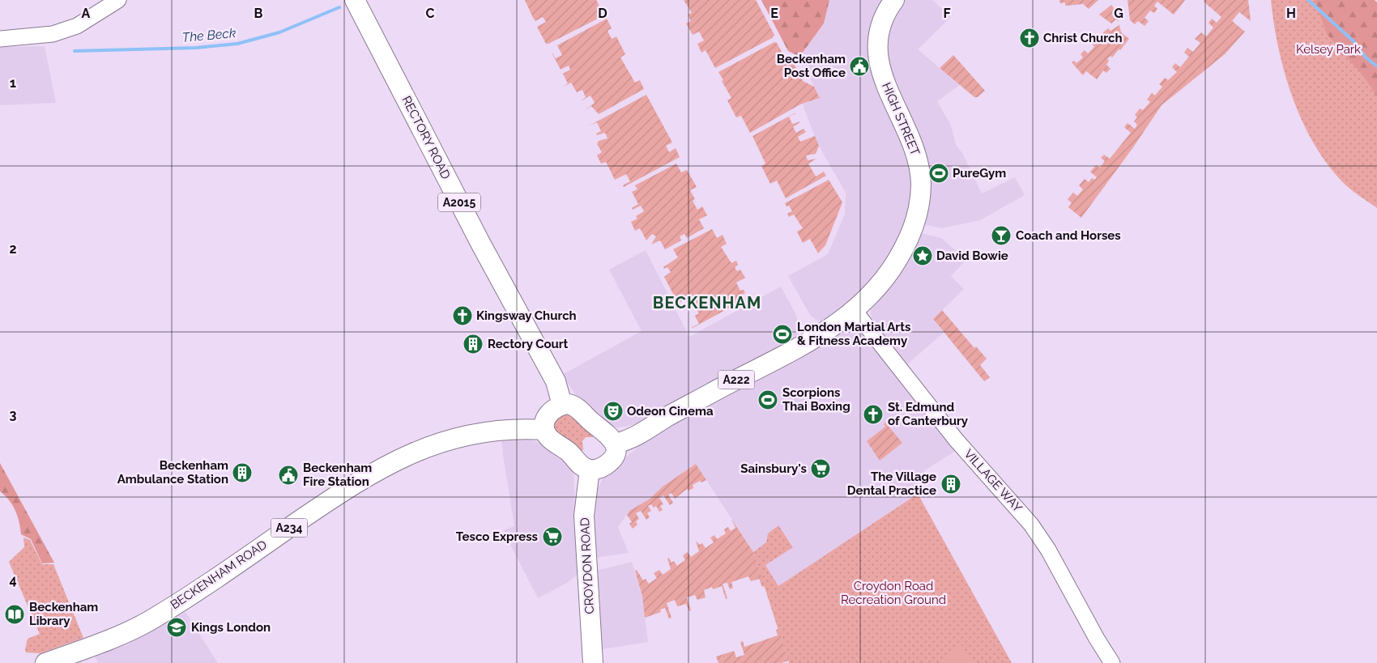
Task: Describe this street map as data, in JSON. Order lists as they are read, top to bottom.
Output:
{
  "streets": {
    "main road": [
      "HIGH STREET",
      "RECTORY ROAD",
      "A2015",
      "A222",
      "A234",
      "CROYDON ROAD",
      "BECKENHAM ROAD"
    ],
    "street": ["VILLAGE WAY"]
  },
  "crossings": [
    ["HIGH STREET", "VILLAGE WAY"]
  ],
  "districts": ["BECKENHAM"],
  "water": ["The Beck"],
  "parks": ["Kelsey Park", "Croydon Road Recreation Ground"],
  "places": {
    "church": ["Christ Church", "Kingsway Church", "St. Edmund of Canterbury"],
    "public building": ["Beckenham Post Office", "Beckenham Fire Station"],
    "sports": ["PureGym", "London Martial Arts & Fitness Academy", "Scorpions Thai Boxing"],
    "bar": ["Coach and Horses"],
    "place": ["David Bowie"],
    "building": ["Rectory Court", "Beckenham Ambulance Station", "The Village Dental Practice"],
    "theatre": ["Odeon Cinema"],
    "supermarket": ["Sainsbury's", "Tesco Express"],
    "library": ["Beckenham Library"],
    "school or university": ["Kings London"]
  },
  "grid": {
    "columns": [
      "A",
      "B",
      "C",
      "D",
      "E",
      "F",
      "G",
      "H"
    ],
    "rows": [
      "1",
      "2",
      "3",
      "4"
    ]
  }
}
